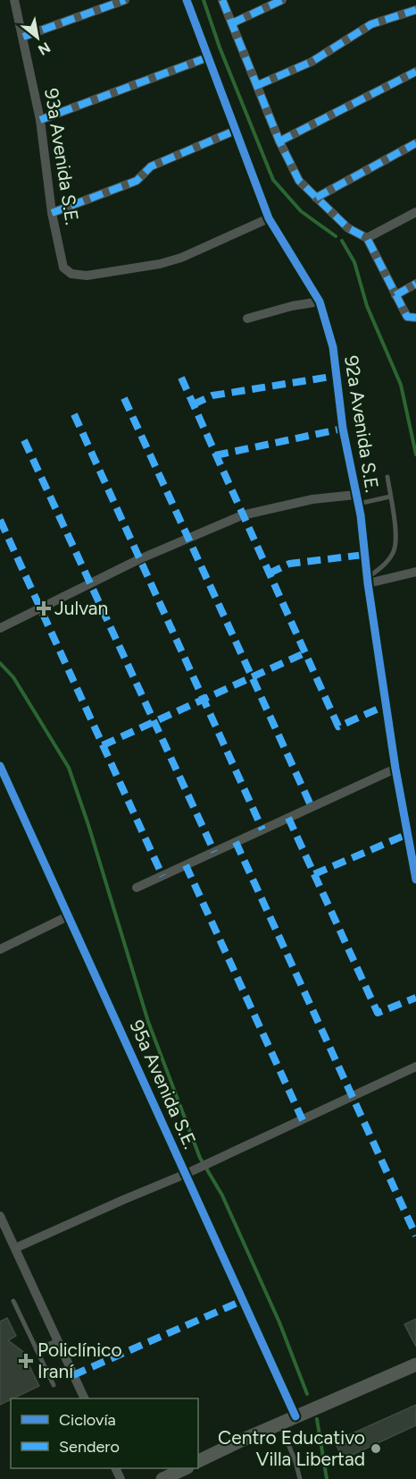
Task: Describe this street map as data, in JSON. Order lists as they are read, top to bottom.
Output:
{
  "streets": {
    "street": ["93a Avenida S.E.", "92a Avenida S.E.", "95a Avenida S.E."]
  },
  "crossings": [
    ["93a Avenida S.E.", "92a Avenida S.E."]
  ],
  "places": {
    "health": ["Julvan", "Policlínico Iraní"],
    "other": ["Centro Educativo Villa Libertad"]
  },
  "legend": ["Ciclovía", "Sendero"],
  "north": "bottom right"
}
